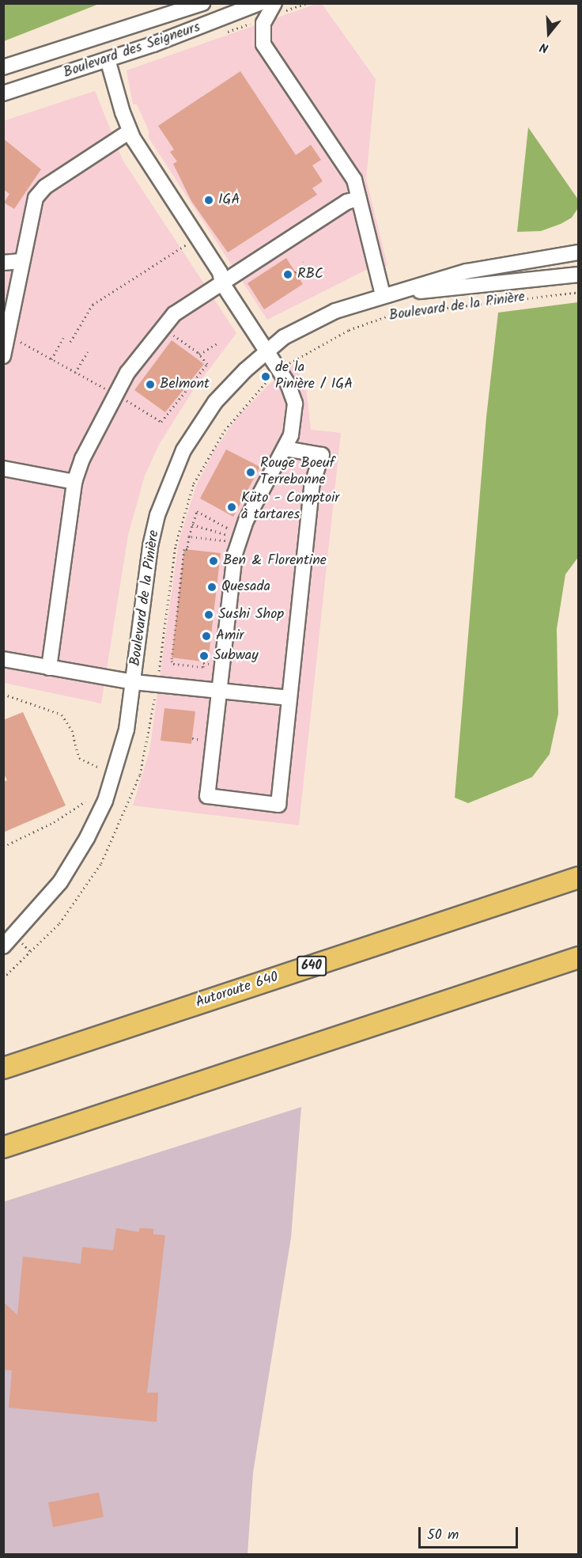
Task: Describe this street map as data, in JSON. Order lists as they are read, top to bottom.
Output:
{
  "streets": {
    "highway": ["640", "Autoroute 640"],
    "street": ["Boulevard des Seigneurs", "Boulevard de la Pinière"]
  },
  "places": [
    "IGA",
    "RBC",
    "de la Pinière / IGA",
    "Belmont",
    "Rouge Boeuf Terrebonne",
    "Küto - Comptoir à tartares",
    "Ben & Florentine",
    "Quesada",
    "Sushi Shop",
    "Amir",
    "Subway"
  ],
  "scale_bar": "50 m",
  "north": "bottom"
}
